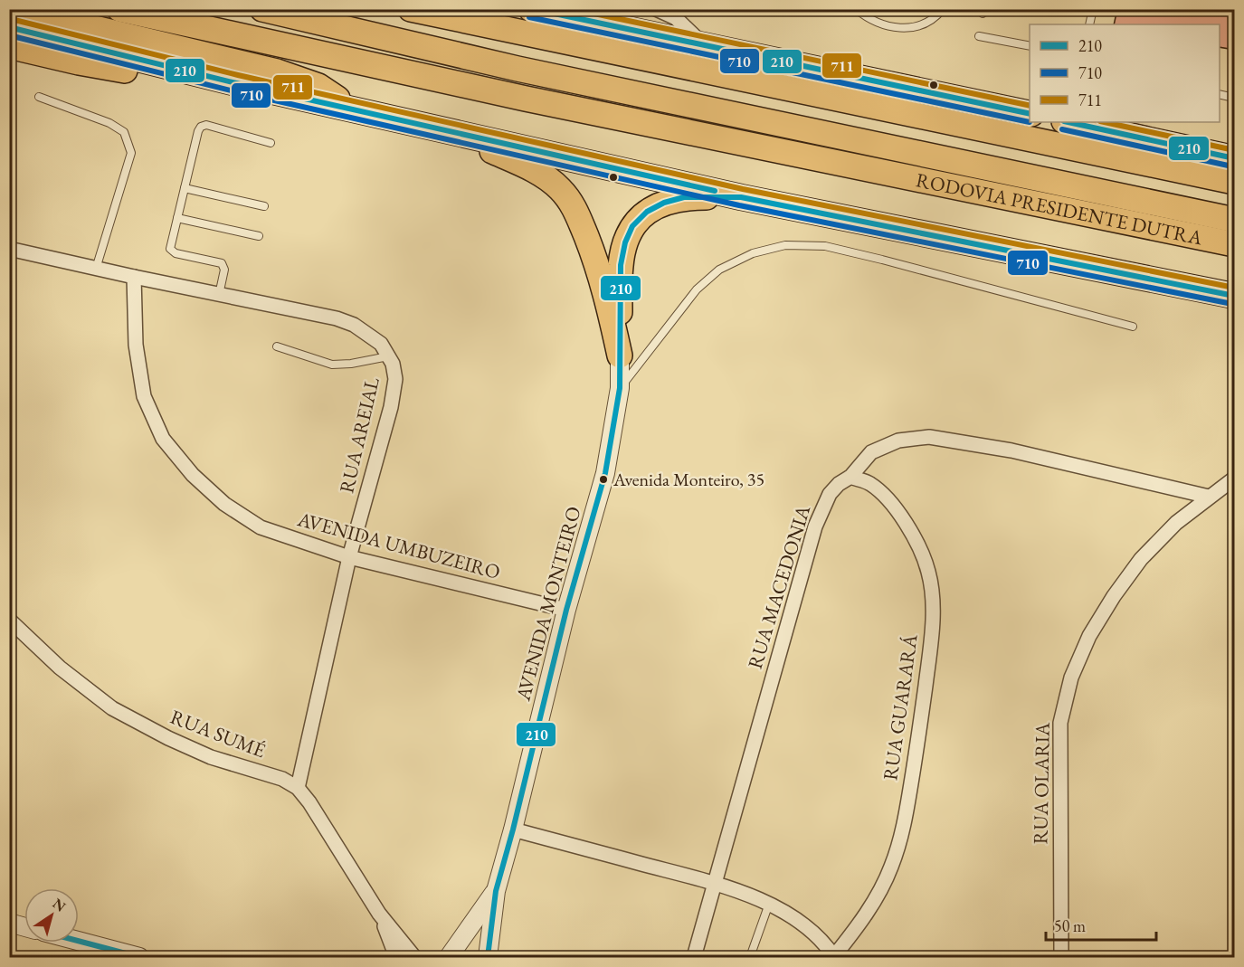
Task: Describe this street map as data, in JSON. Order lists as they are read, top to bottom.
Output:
{
  "streets": {
    "highway": ["RODOVIA PRESIDENTE DUTRA"],
    "street": [
      "RUA AREIAL",
      "AVENIDA UMBUZEIRO",
      "RUA MACEDONIA",
      "AVENIDA MONTEIRO",
      "RUA GUARARÁ",
      "RUA SUMÉ",
      "RUA OLARIA"
    ]
  },
  "crossings": [
    ["RUA AREIAL", "AVENIDA UMBUZEIRO"],
    ["RUA AREIAL", "RUA SUMÉ"],
    ["AVENIDA UMBUZEIRO", "AVENIDA MONTEIRO"],
    ["RUA MACEDONIA", "RUA GUARARÁ"],
    ["RUA MACEDONIA", "RUA OLARIA"]
  ],
  "places": ["Avenida Monteiro, 35"],
  "lines": ["transit line 210", "transit line 711", "transit line 710"],
  "legend": ["210", "710", "711"],
  "scale_bar": "50 m",
  "north": "top right"
}
